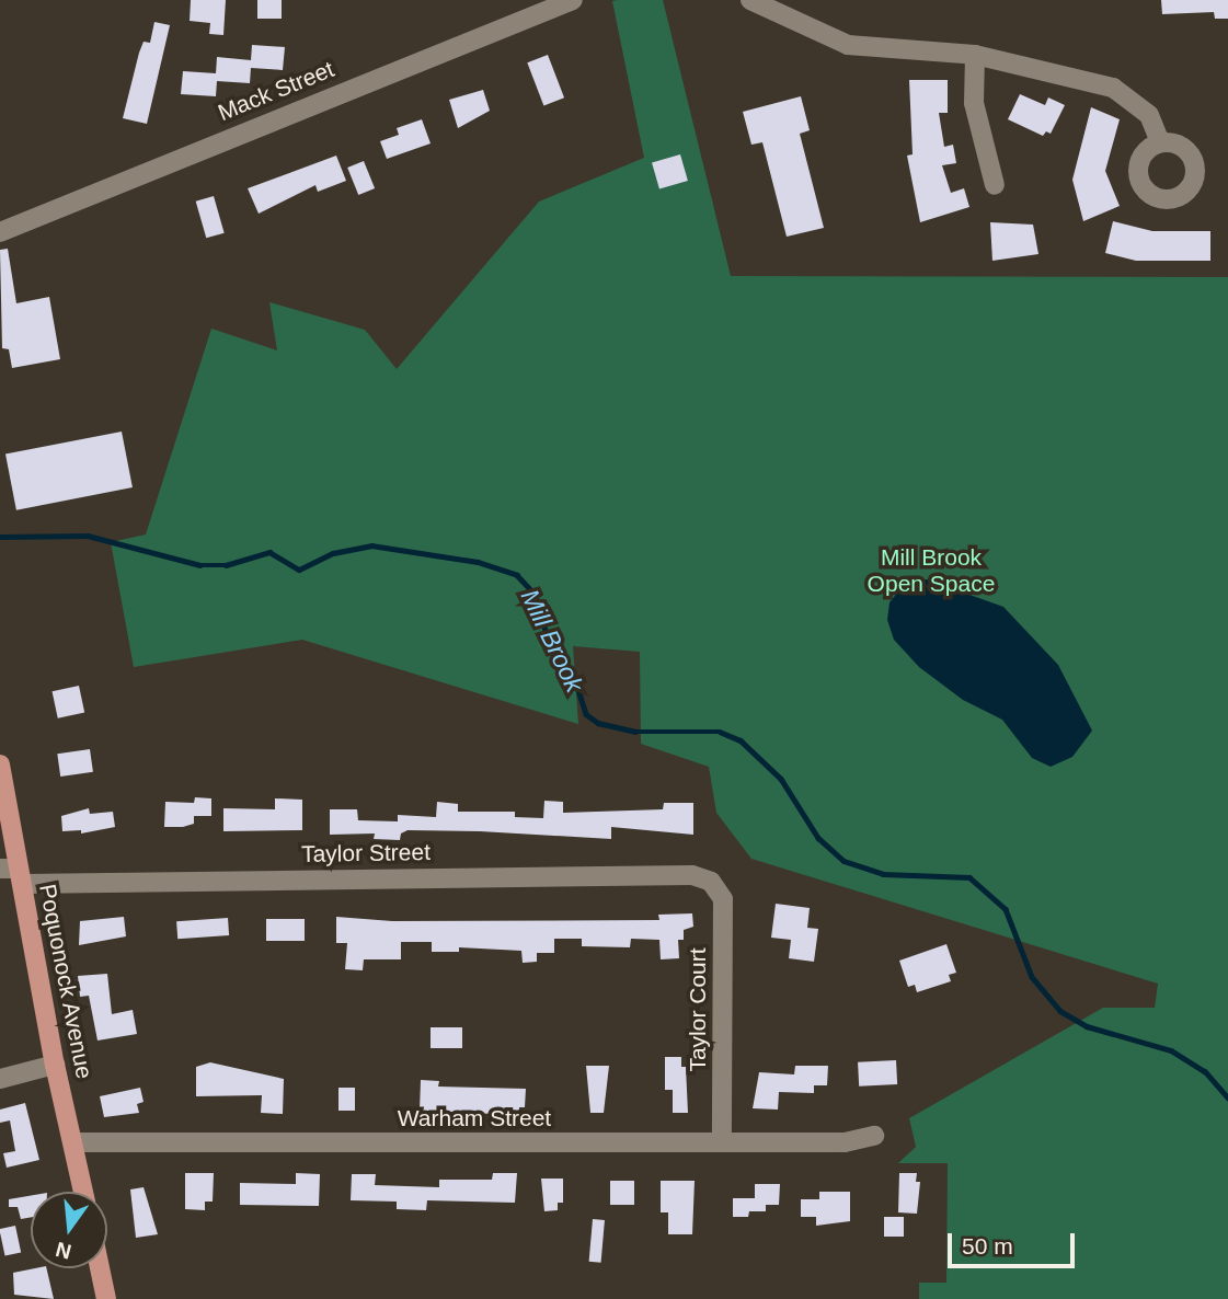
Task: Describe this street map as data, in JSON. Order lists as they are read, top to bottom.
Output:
{
  "streets": {
    "main road": ["Poquonock Avenue"],
    "street": [
      "Mack Street",
      "Taylor Street",
      "Taylor Court",
      "Warham Street"
    ]
  },
  "crossings": [
    ["Taylor Street", "Poquonock Avenue"],
    ["Taylor Street", "Taylor Court"],
    ["Poquonock Avenue", "Warham Street"],
    ["Taylor Court", "Warham Street"]
  ],
  "water": ["Mill Brook"],
  "parks": ["Mill Brook Open Space"],
  "scale_bar": "50 m",
  "north": "bottom"
}
